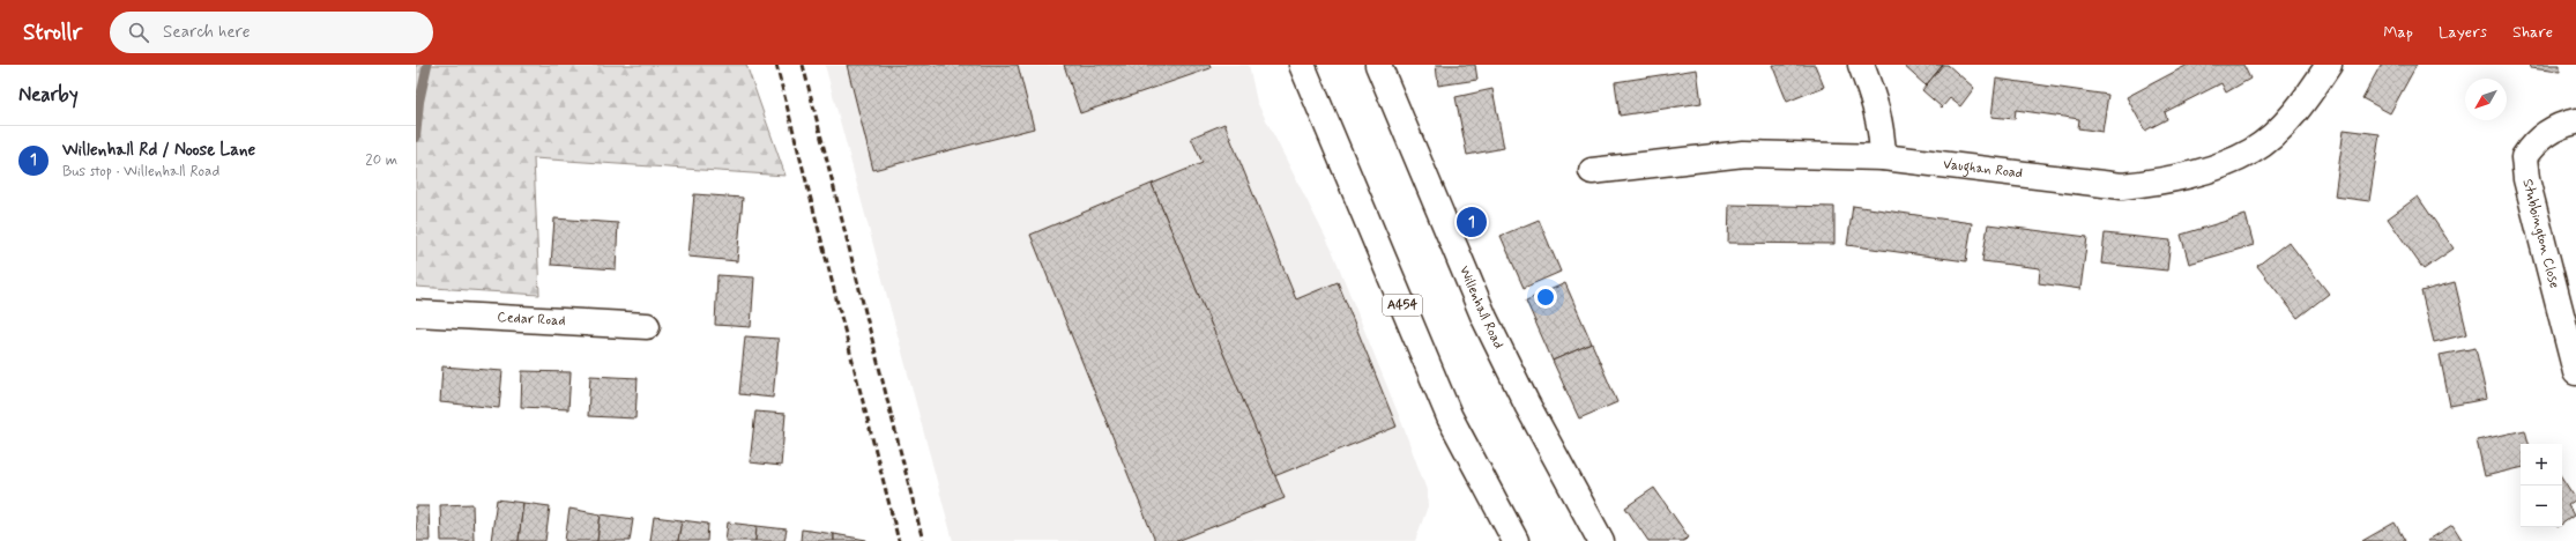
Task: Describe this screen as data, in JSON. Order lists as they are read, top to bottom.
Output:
{
  "streets": {
    "main road": [
      "Vaughan Road",
      "Stubbington Close",
      "A454",
      "Willenhall Road",
      "Cedar Road"
    ]
  },
  "north": "bottom left",
  "page": {
    "header": "Strollr",
    "search": "Search here",
    "nav": ["Map", "Layers", "Share"],
    "heading": "Nearby",
    "list": [
      {
        "mark": "1",
        "name": "Willenhall Rd / Noose Lane",
        "note": "Bus stop · Willenhall Road",
        "value": "20 m"
      }
    ],
    "pins": "1",
    "map_buttons": ["+", "−"]
  }
}
